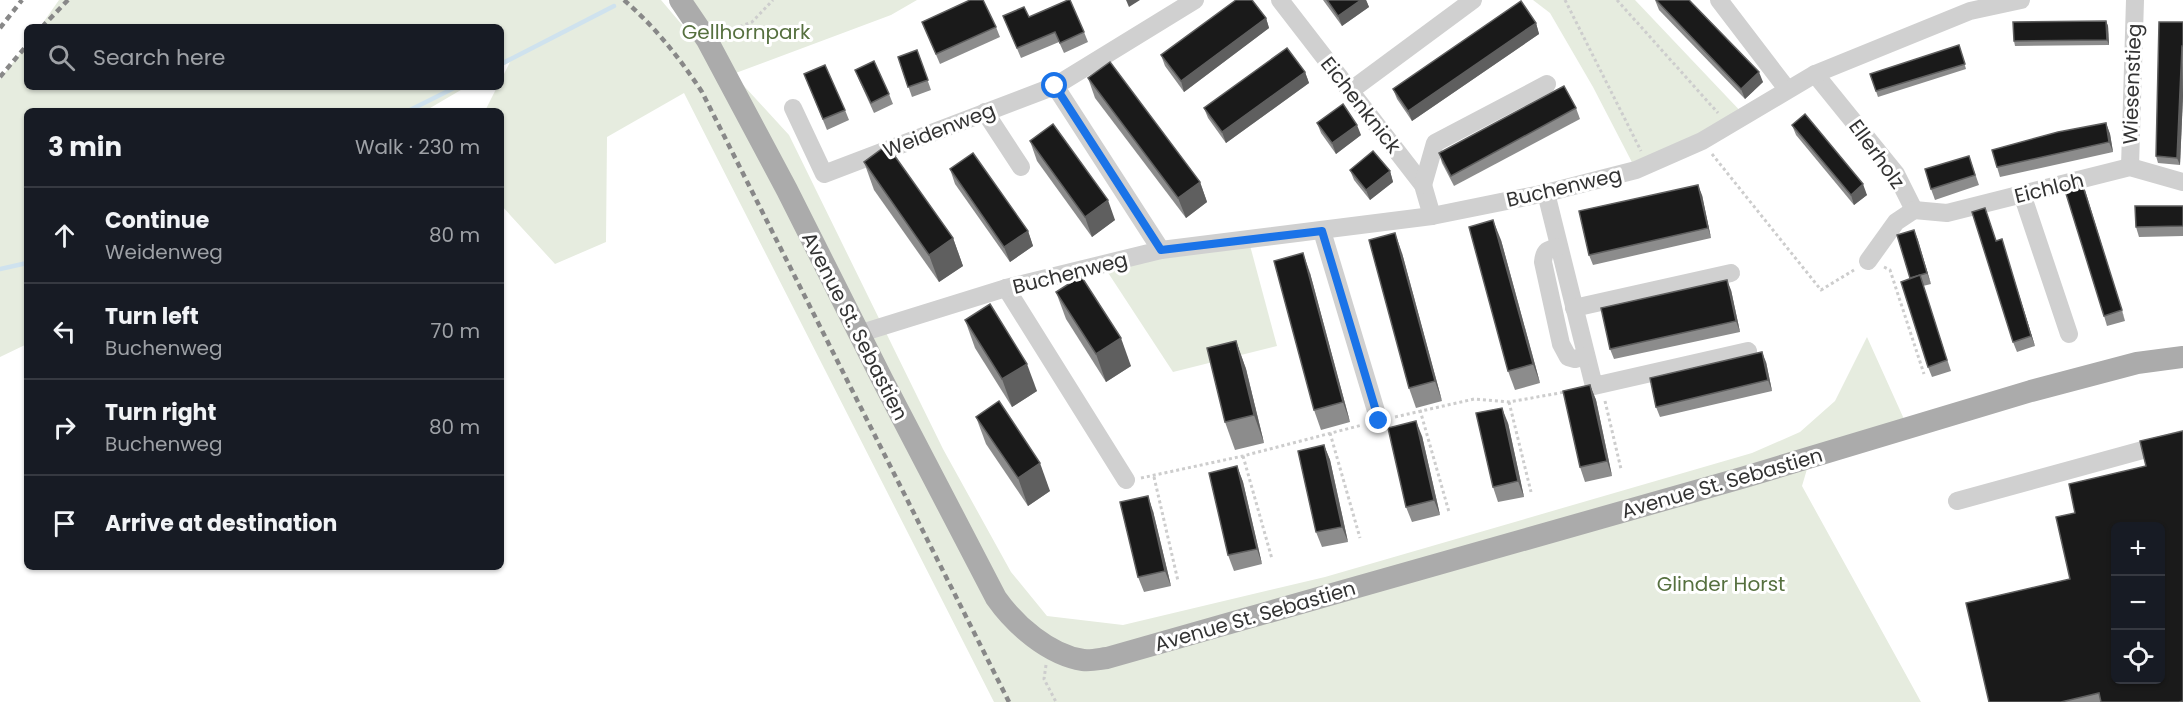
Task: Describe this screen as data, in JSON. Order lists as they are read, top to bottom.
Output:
{
  "streets": {
    "main road": ["Avenue St. Sebastien"],
    "street": [
      "Wiesenstieg",
      "Eichenknick",
      "Weidenweg",
      "Ellerholz",
      "Buchenweg",
      "Eichloh"
    ]
  },
  "crossings": [
    ["Wiesenstieg", "Eichloh"],
    ["Eichenknick", "Buchenweg"],
    ["Ellerholz", "Buchenweg"],
    ["Ellerholz", "Eichloh"],
    ["Buchenweg", "Avenue St. Sebastien"]
  ],
  "parks": ["Gellhornpark", "Glinder Horst"],
  "page": {
    "search": "Search here",
    "heading": ["3 min", "Walk · 230 m"],
    "list": [
      ["Continue", "Weidenweg", "80 m"],
      ["Turn left", "Buchenweg", "70 m"],
      ["Turn right", "Buchenweg", "80 m"],
      "Arrive at destination"
    ],
    "map_buttons": ["+", "−"]
  }
}
